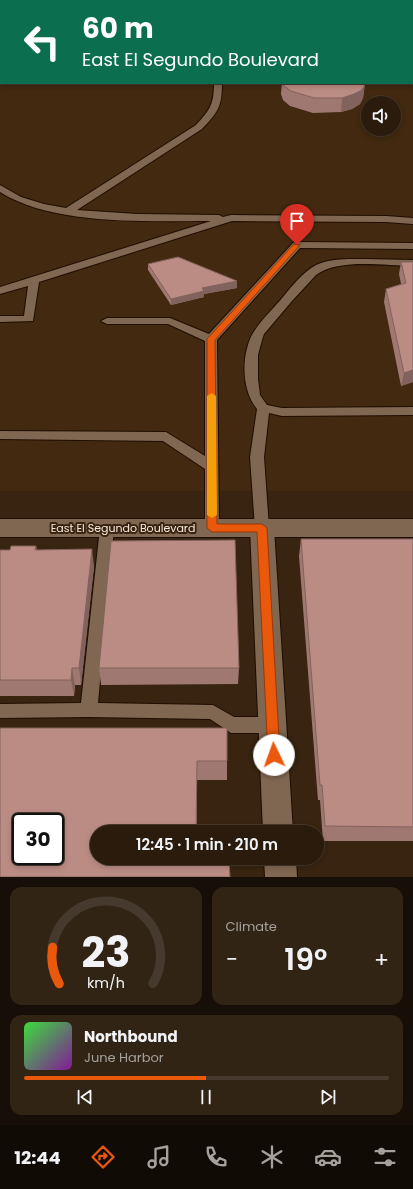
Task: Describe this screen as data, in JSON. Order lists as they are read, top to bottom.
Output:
{
  "streets": {
    "main road": ["East El Segundo Boulevard"]
  },
  "page": {
    "turn": ["60 m", "East El Segundo Boulevard"],
    "limit": "30",
    "trip": "12:45 · 1 min · 210 m",
    "tile": "Climate",
    "heat": ["−", "19°", "+"],
    "song": ["Northbound", "June Harbor"],
    "tabs": "12:44",
    "gauge": ["23", "km/h"]
  }
}
